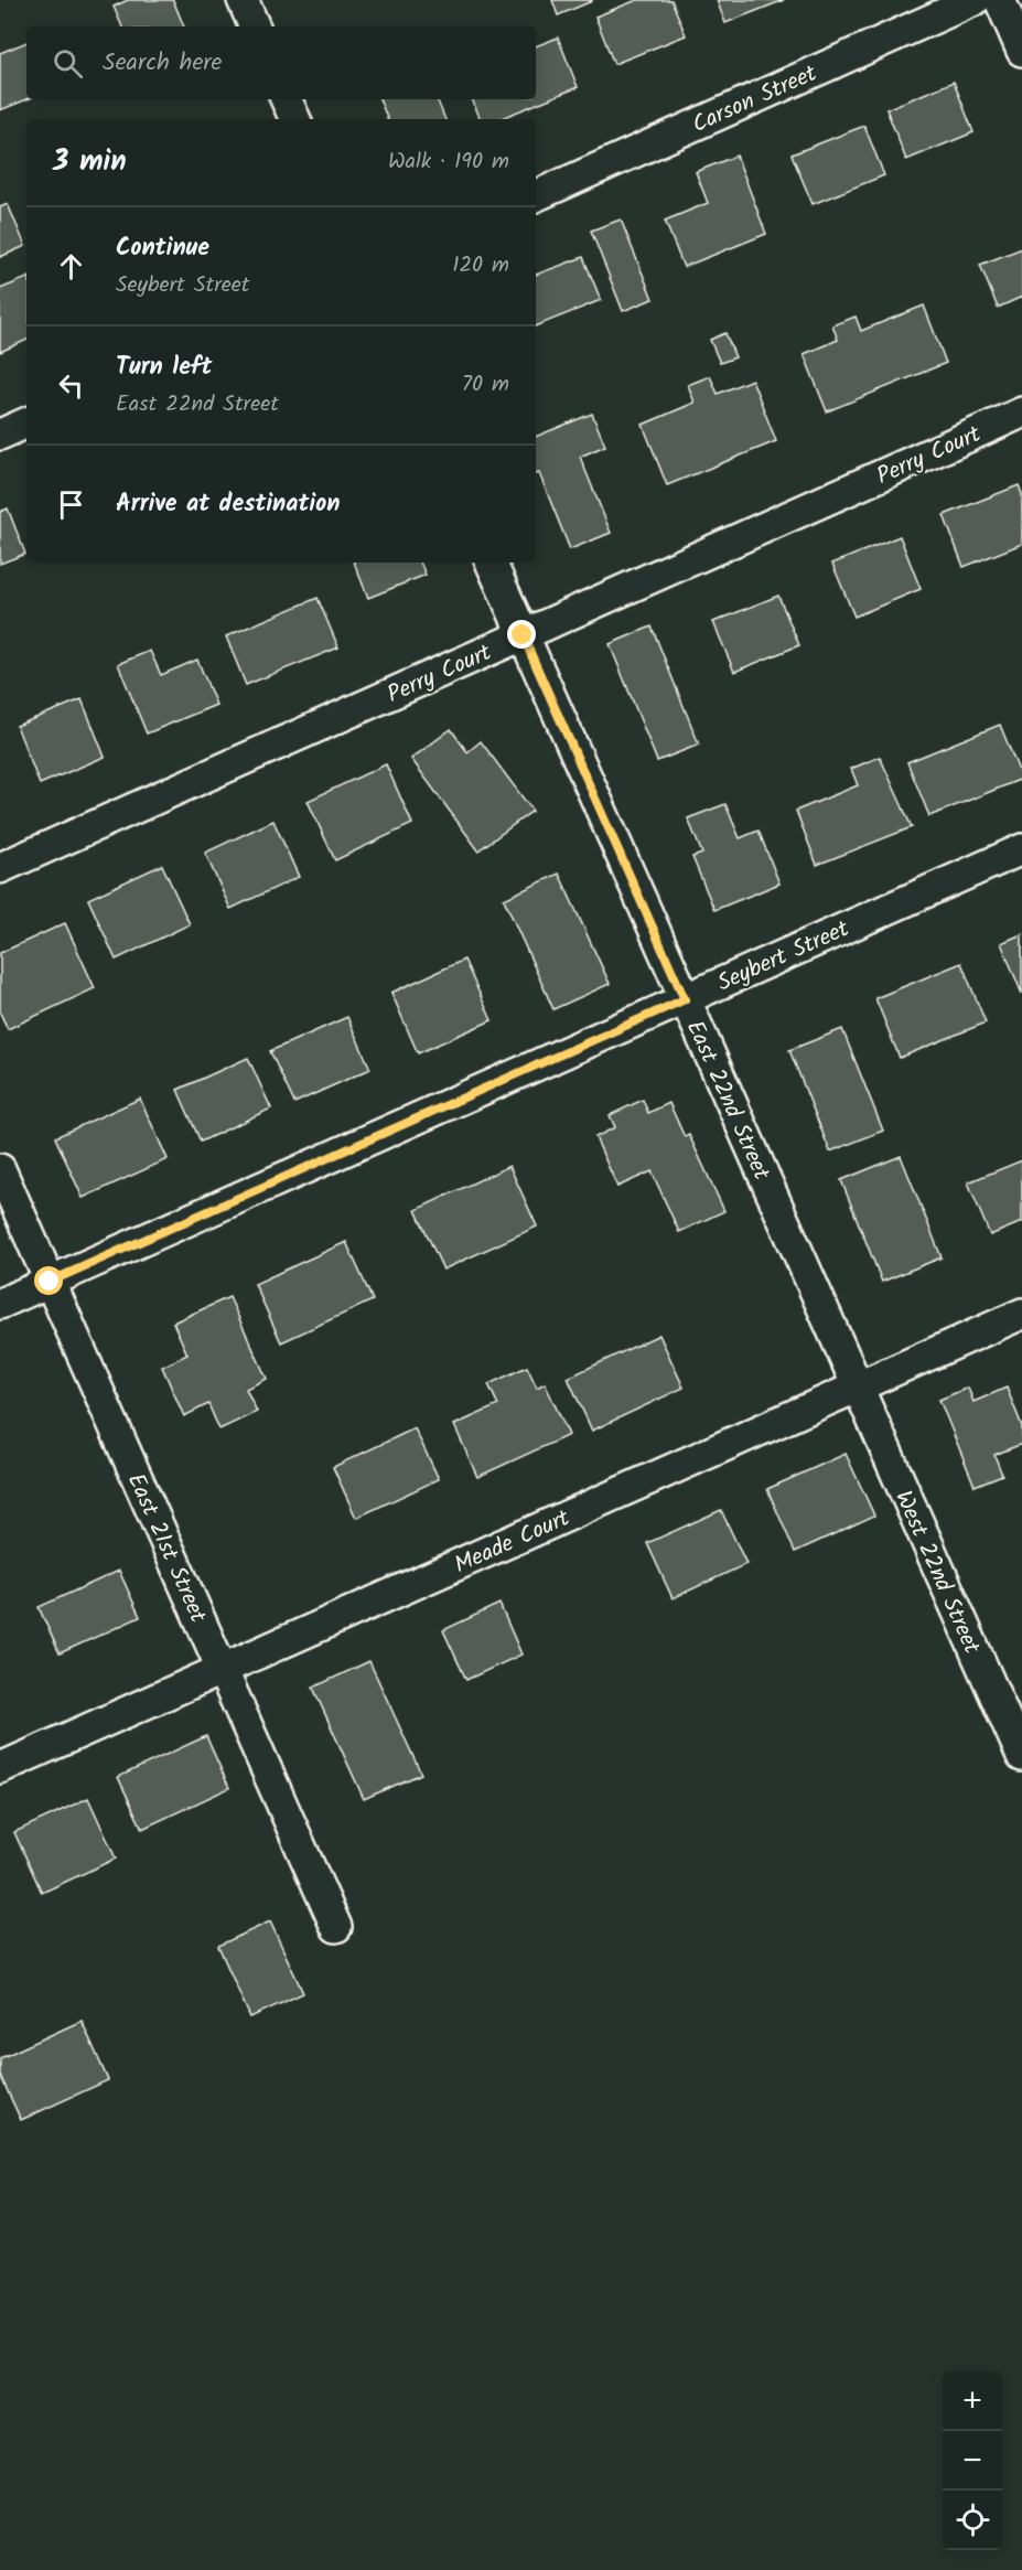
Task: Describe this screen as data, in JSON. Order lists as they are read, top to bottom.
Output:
{
  "streets": {
    "street": [
      "Carson Street",
      "Perry Court",
      "Seybert Street",
      "East 22nd Street",
      "Meade Court",
      "East 21st Street",
      "West 22nd Street"
    ]
  },
  "crossings": [
    ["Perry Court", "East 22nd Street"],
    ["Seybert Street", "East 22nd Street"],
    ["Seybert Street", "East 21st Street"],
    ["East 22nd Street", "Meade Court"],
    ["East 22nd Street", "West 22nd Street"],
    ["Meade Court", "East 21st Street"],
    ["Meade Court", "West 22nd Street"]
  ],
  "page": {
    "search": "Search here",
    "heading": ["3 min", "Walk · 190 m"],
    "list": [
      ["Continue", "Seybert Street", "120 m"],
      ["Turn left", "East 22nd Street", "70 m"],
      "Arrive at destination"
    ],
    "map_buttons": ["+", "−"]
  }
}
